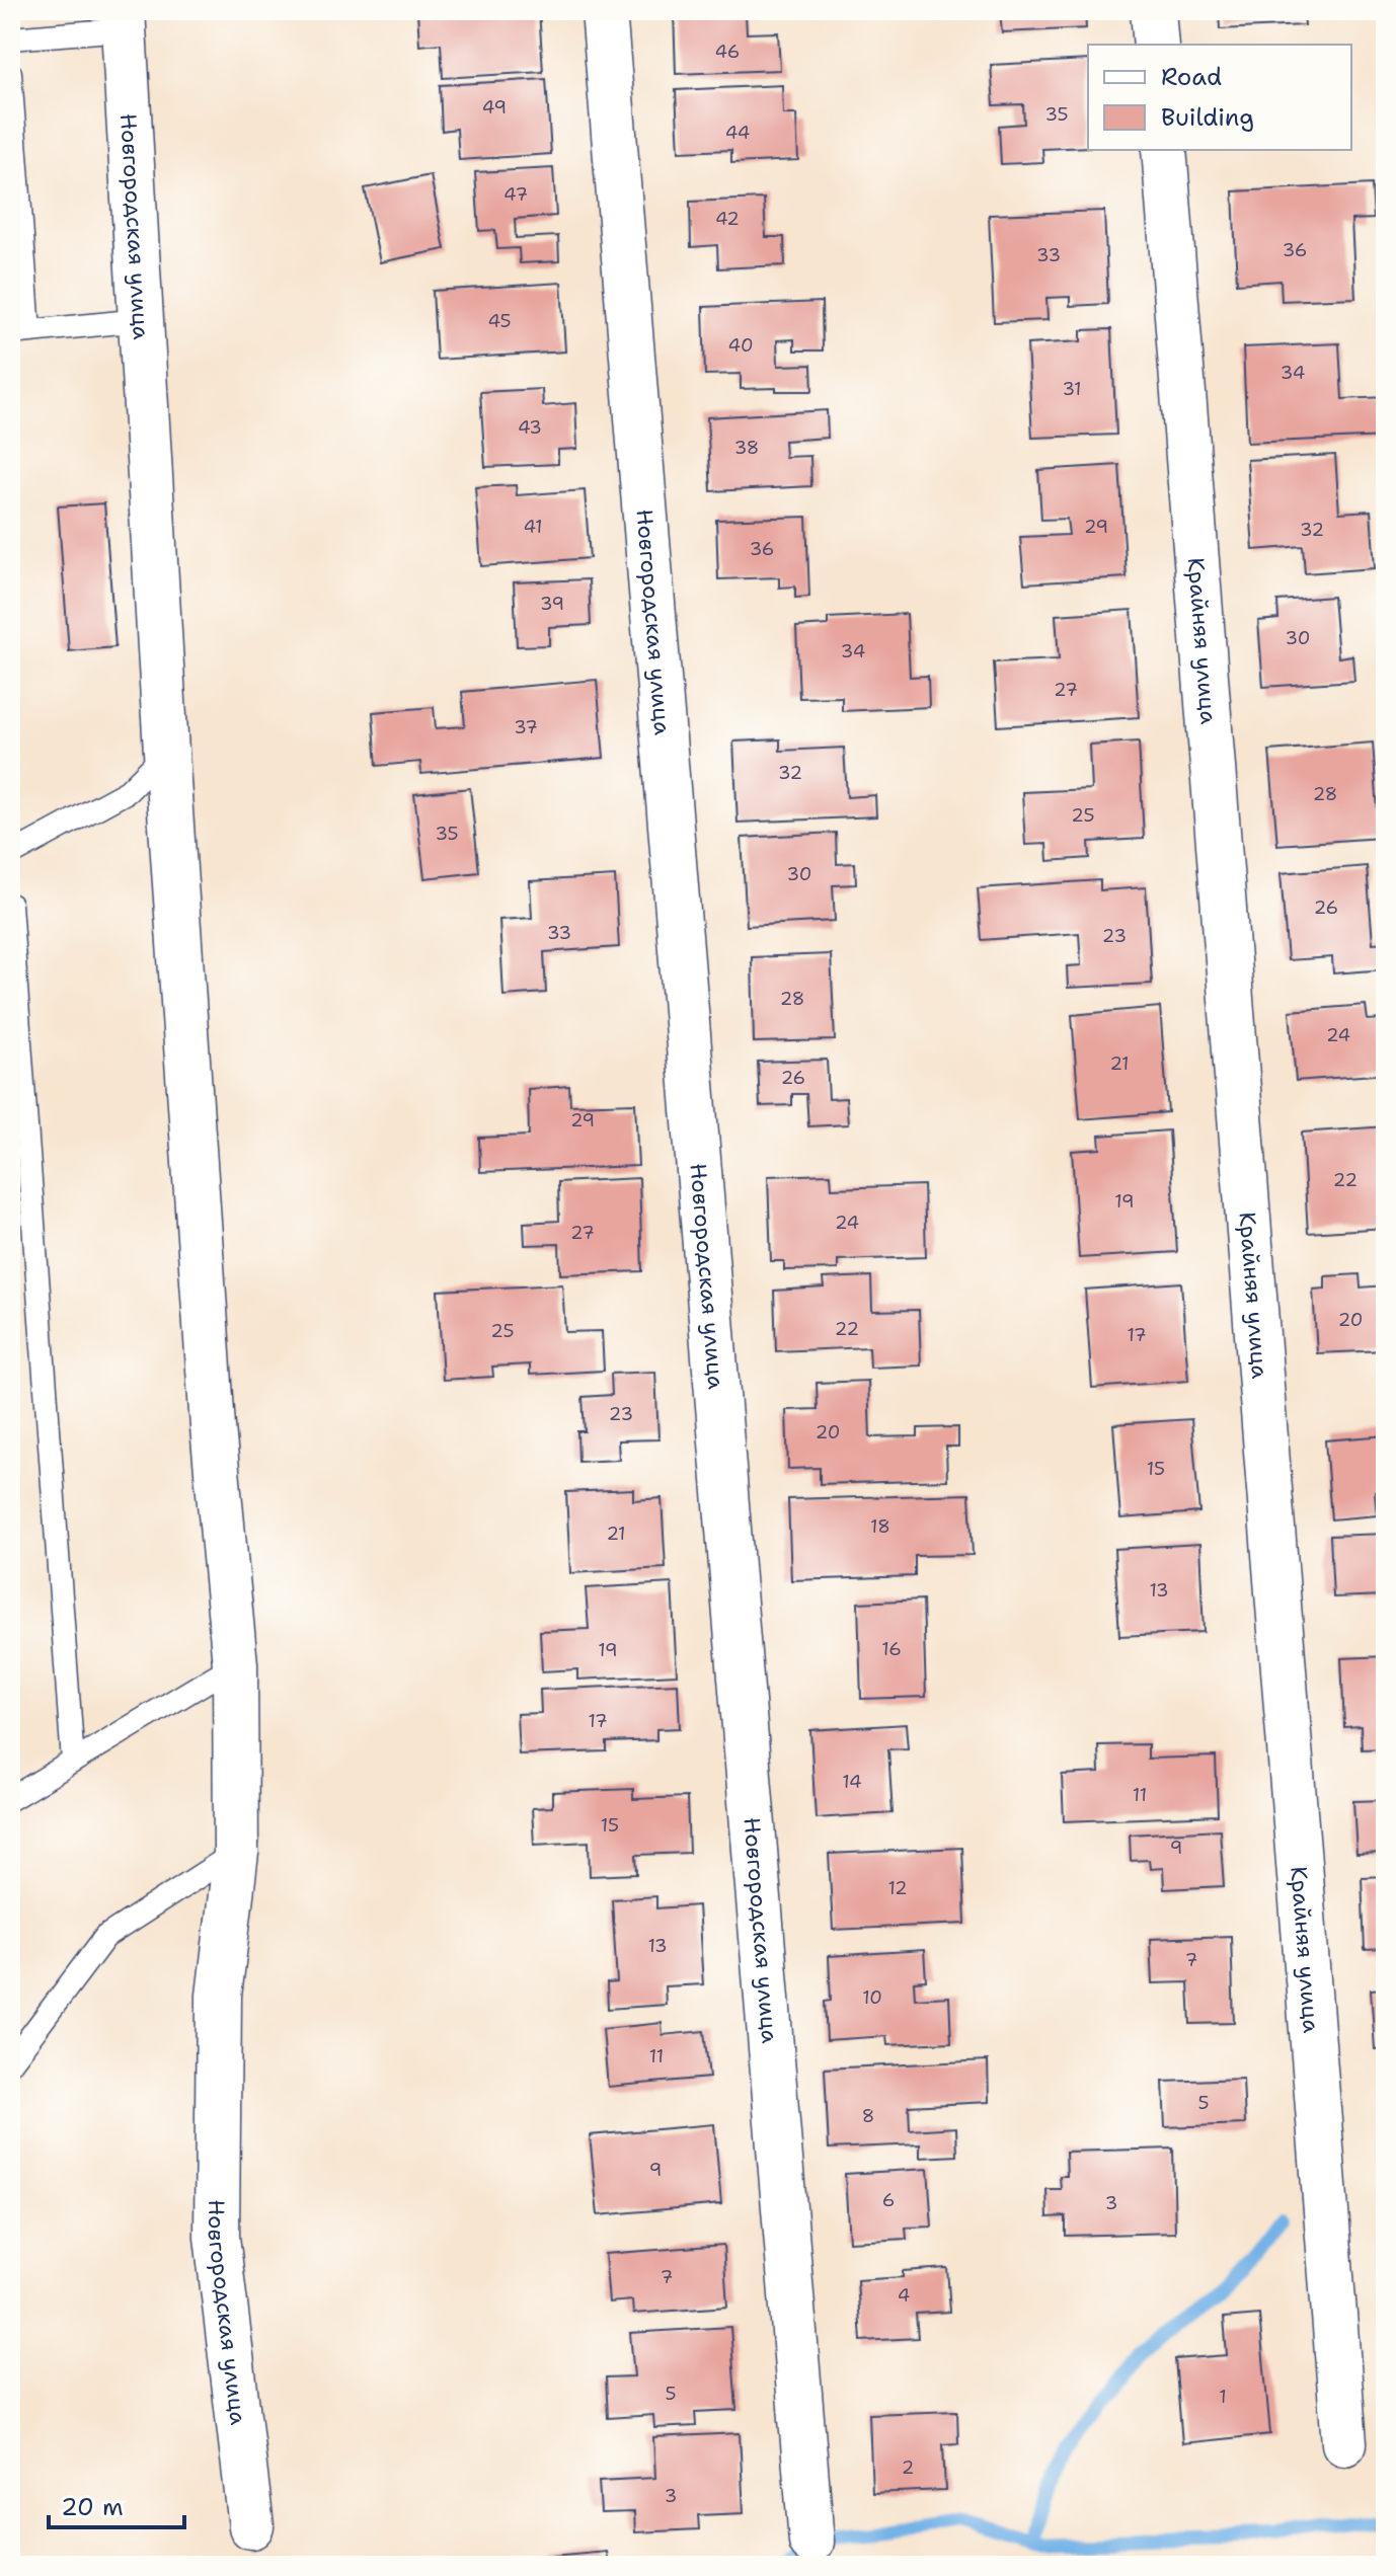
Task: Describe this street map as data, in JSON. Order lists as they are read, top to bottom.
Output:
{
  "streets": {
    "street": ["Новгородская улица", "Крайняя улица"]
  },
  "house_numbers": [
    "46",
    "49",
    "35",
    "44",
    "47",
    "42",
    "36",
    "33",
    "45",
    "40",
    "34",
    "31",
    "43",
    "38",
    "41",
    "29",
    "32",
    "36",
    "39",
    "30",
    "34",
    "27",
    "37",
    "32",
    "28",
    "25",
    "35",
    "30",
    "26",
    "33",
    "23",
    "28",
    "24",
    "21",
    "26",
    "29",
    "22",
    "19",
    "24",
    "27",
    "20",
    "22",
    "25",
    "17",
    "23",
    "20",
    "15",
    "18",
    "21",
    "13",
    "16",
    "19",
    "17",
    "14",
    "11",
    "15",
    "9",
    "12",
    "13",
    "7",
    "10",
    "11",
    "5",
    "8",
    "9",
    "6",
    "3",
    "7",
    "4",
    "5",
    "1",
    "2",
    "3"
  ],
  "legend": ["Road", "Building"],
  "scale_bar": "20 m"
}
